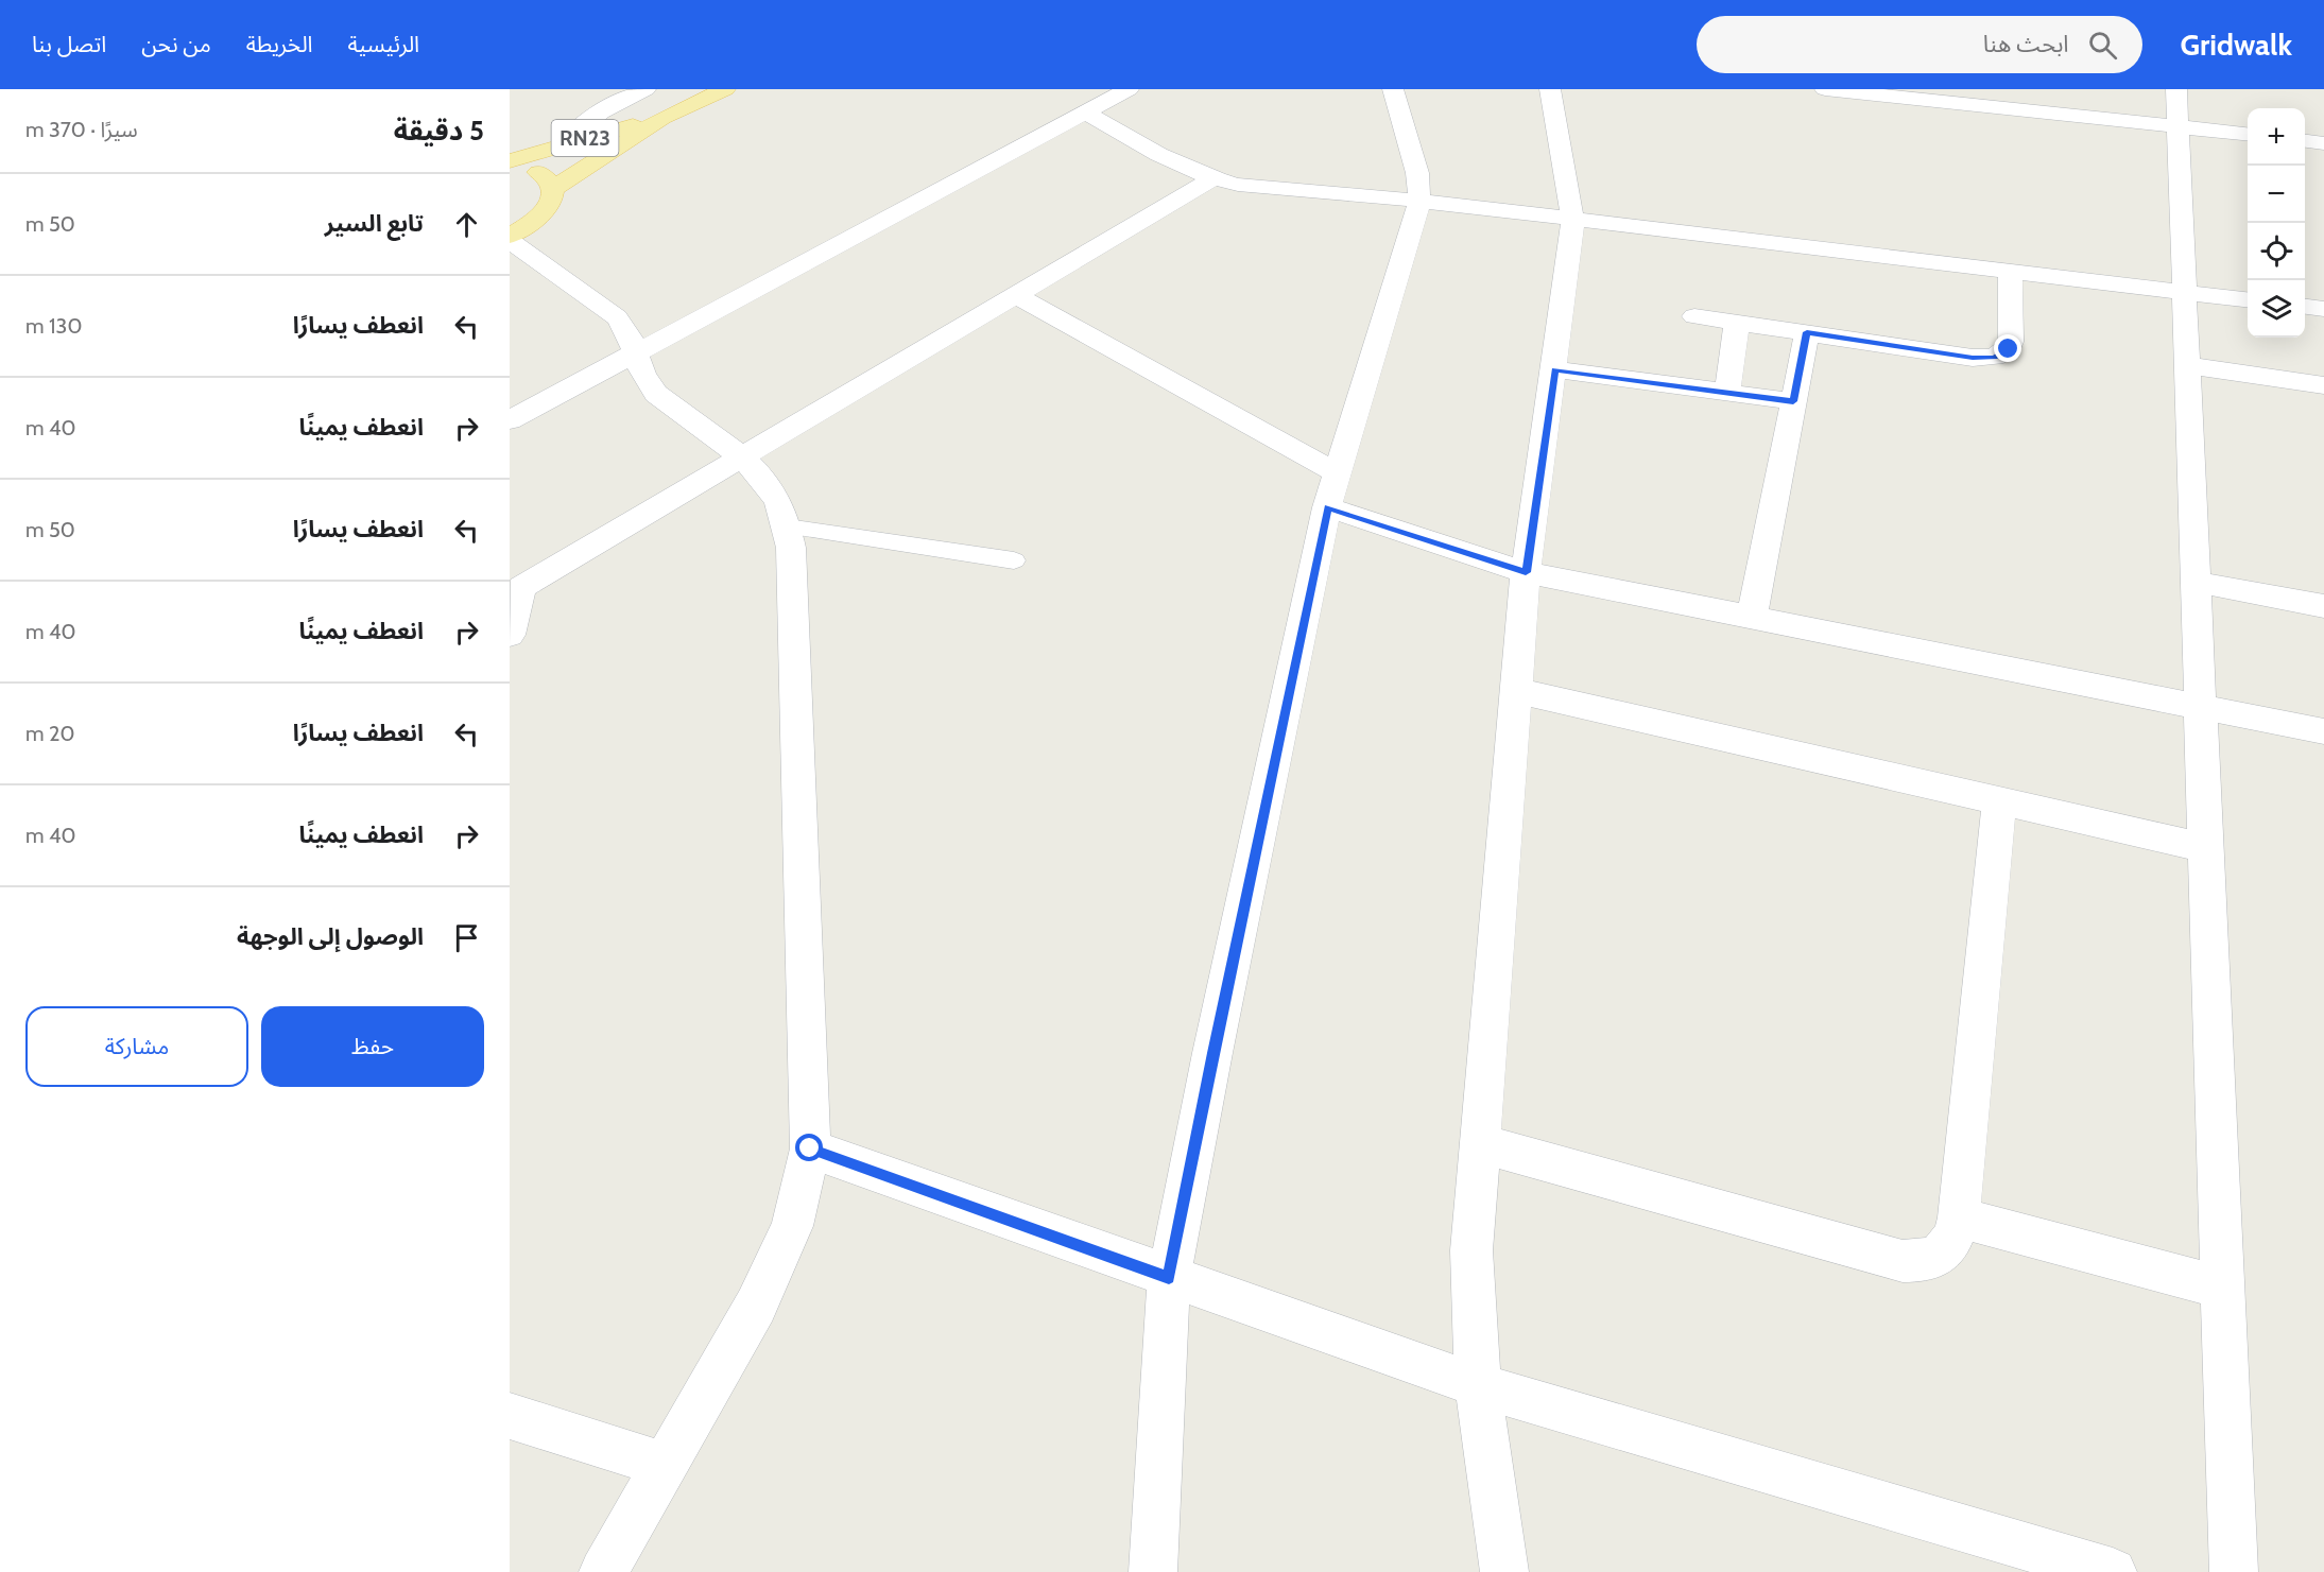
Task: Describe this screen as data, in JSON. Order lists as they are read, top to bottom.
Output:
{
  "streets": {
    "main road": ["RN23"]
  },
  "page": {
    "header": "Gridwalk",
    "search": "ابحث هنا",
    "nav": [
      "الرئيسية",
      "الخريطة",
      "من نحن",
      "اتصل بنا"
    ],
    "heading": ["5 دقيقة", "سيرًا · 370 m"],
    "map_buttons": ["+", "−"],
    "list": [
      ["تابع السير", "50 m"],
      ["انعطف يسارًا", "130 m"],
      ["انعطف يمينًا", "40 m"],
      ["انعطف يسارًا", "50 m"],
      ["انعطف يمينًا", "40 m"],
      ["انعطف يسارًا", "20 m"],
      ["انعطف يمينًا", "40 m"],
      "الوصول إلى الوجهة"
    ],
    "buttons": ["حفظ", "مشاركة"]
  }
}
